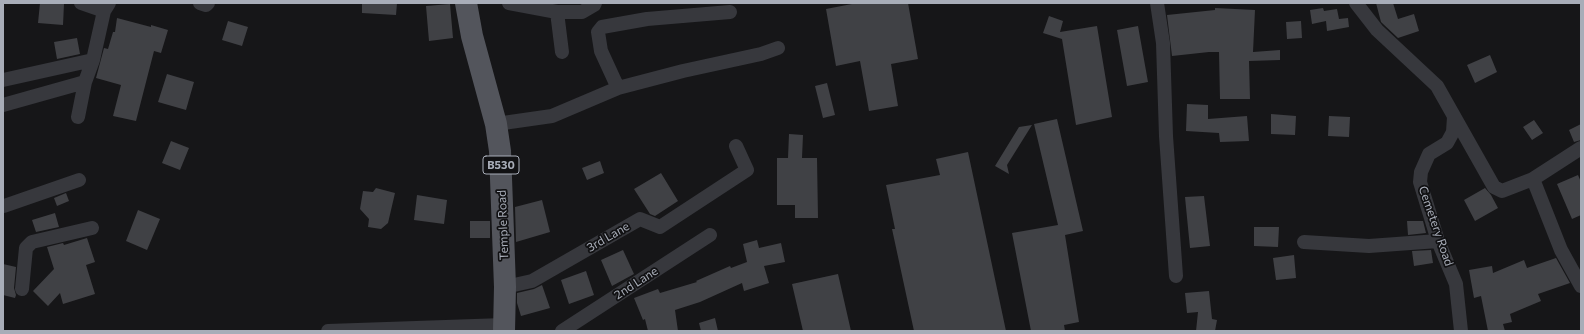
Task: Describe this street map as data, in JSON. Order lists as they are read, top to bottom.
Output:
{
  "streets": {
    "main road": ["B530", "Temple Road"],
    "street": ["Cemetery Road", "3rd Lane", "2nd Lane"]
  },
  "crossings": [
    ["Temple Road", "3rd Lane"]
  ]
}
